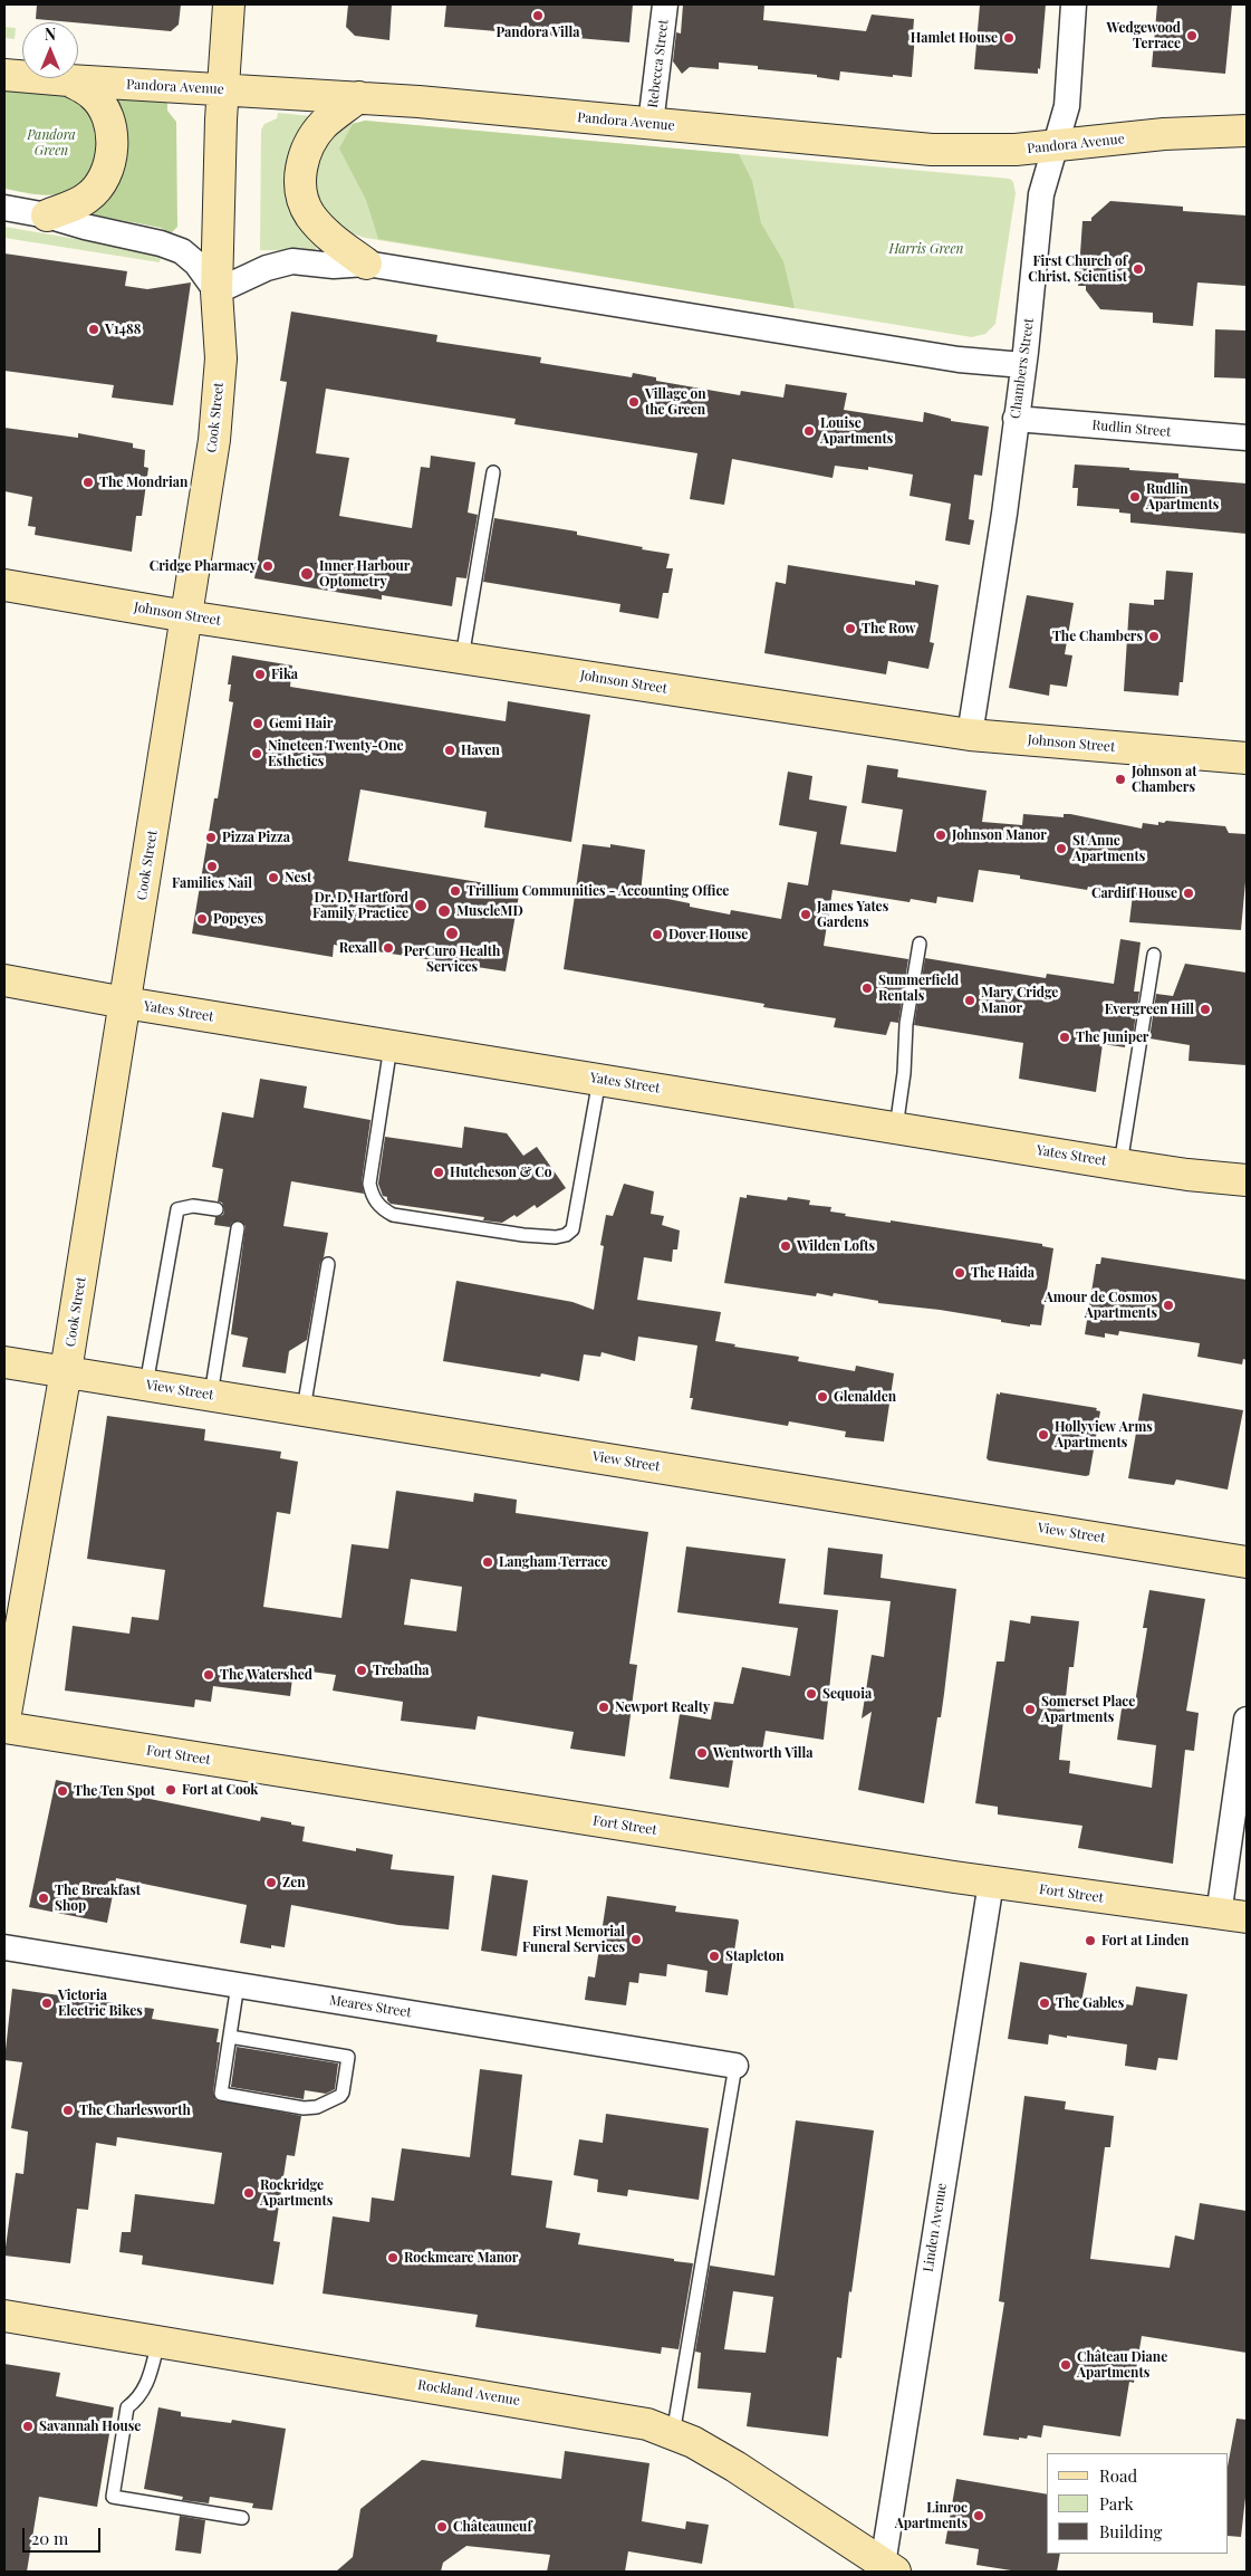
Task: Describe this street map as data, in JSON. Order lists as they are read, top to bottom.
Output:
{
  "streets": {
    "main road": [
      "Pandora Avenue",
      "Cook Street",
      "Johnson Street",
      "Yates Street",
      "View Street",
      "Fort Street",
      "Rockland Avenue"
    ],
    "street": [
      "Rebecca Street",
      "Chambers Street",
      "Rudlin Street",
      "Meares Street",
      "Linden Avenue"
    ]
  },
  "crossings": [
    ["Rebecca Street", "Pandora Avenue"],
    ["Pandora Avenue", "Chambers Street"],
    ["Pandora Avenue", "Cook Street"],
    ["Chambers Street", "Rudlin Street"],
    ["Chambers Street", "Johnson Street"],
    ["Cook Street", "Johnson Street"],
    ["Cook Street", "Yates Street"],
    ["Cook Street", "View Street"],
    ["Fort Street", "Linden Avenue"],
    ["Linden Avenue", "Rockland Avenue"]
  ],
  "parks": ["Pandora Green", "Harris Green"],
  "places": [
    "Pandora Villa",
    "Wedgewood Terrace",
    "Hamlet House",
    "First Church of Christ, Scientist",
    "V1488",
    "Village on the Green",
    "Louise Apartments",
    "The Mondrian",
    "Rudlin Apartments",
    "Cridge Pharmacy",
    "Inner Harbour Optometry",
    "The Row",
    "The Chambers",
    "Fika",
    "Gemi Hair",
    "Haven",
    "Nineteen Twenty-One Esthetics",
    "Johnson at Chambers",
    "Johnson Manor",
    "Pizza Pizza",
    "St Anne Apartments",
    "Families Nail",
    "Nest",
    "Trillium Communities - Accounting Office",
    "Cardiff House",
    "Dr. D. Hartford Family Practice",
    "MuscleMD",
    "James Yates Gardens",
    "Popeyes",
    "PerCuro Health Services",
    "Dover House",
    "Rexall",
    "Summerfield Rentals",
    "Mary Cridge Manor",
    "Evergreen Hill",
    "The Juniper",
    "Hutcheson & Co",
    "Wilden Lofts",
    "The Haida",
    "Amour de Cosmos Apartments",
    "Glenalden",
    "Hollyview Arms Apartments",
    "Langham Terrace",
    "Trebatha",
    "The Watershed",
    "Sequoia",
    "Newport Realty",
    "Somerset Place Apartments",
    "Wentworth Villa",
    "Fort at Cook",
    "The Ten Spot",
    "Zen",
    "The Breakfast Shop",
    "First Memorial Funeral Services",
    "Fort at Linden",
    "Stapleton",
    "Victoria Electric Bikes",
    "The Gables",
    "The Charlesworth",
    "Rockridge Apartments",
    "Rockmeare Manor",
    "Château Diane Apartments",
    "Savannah House",
    "Linroc Apartments",
    "Châteauneuf"
  ],
  "legend": ["Road", "Park", "Building"],
  "scale_bar": "20 m",
  "north": "top"
}
